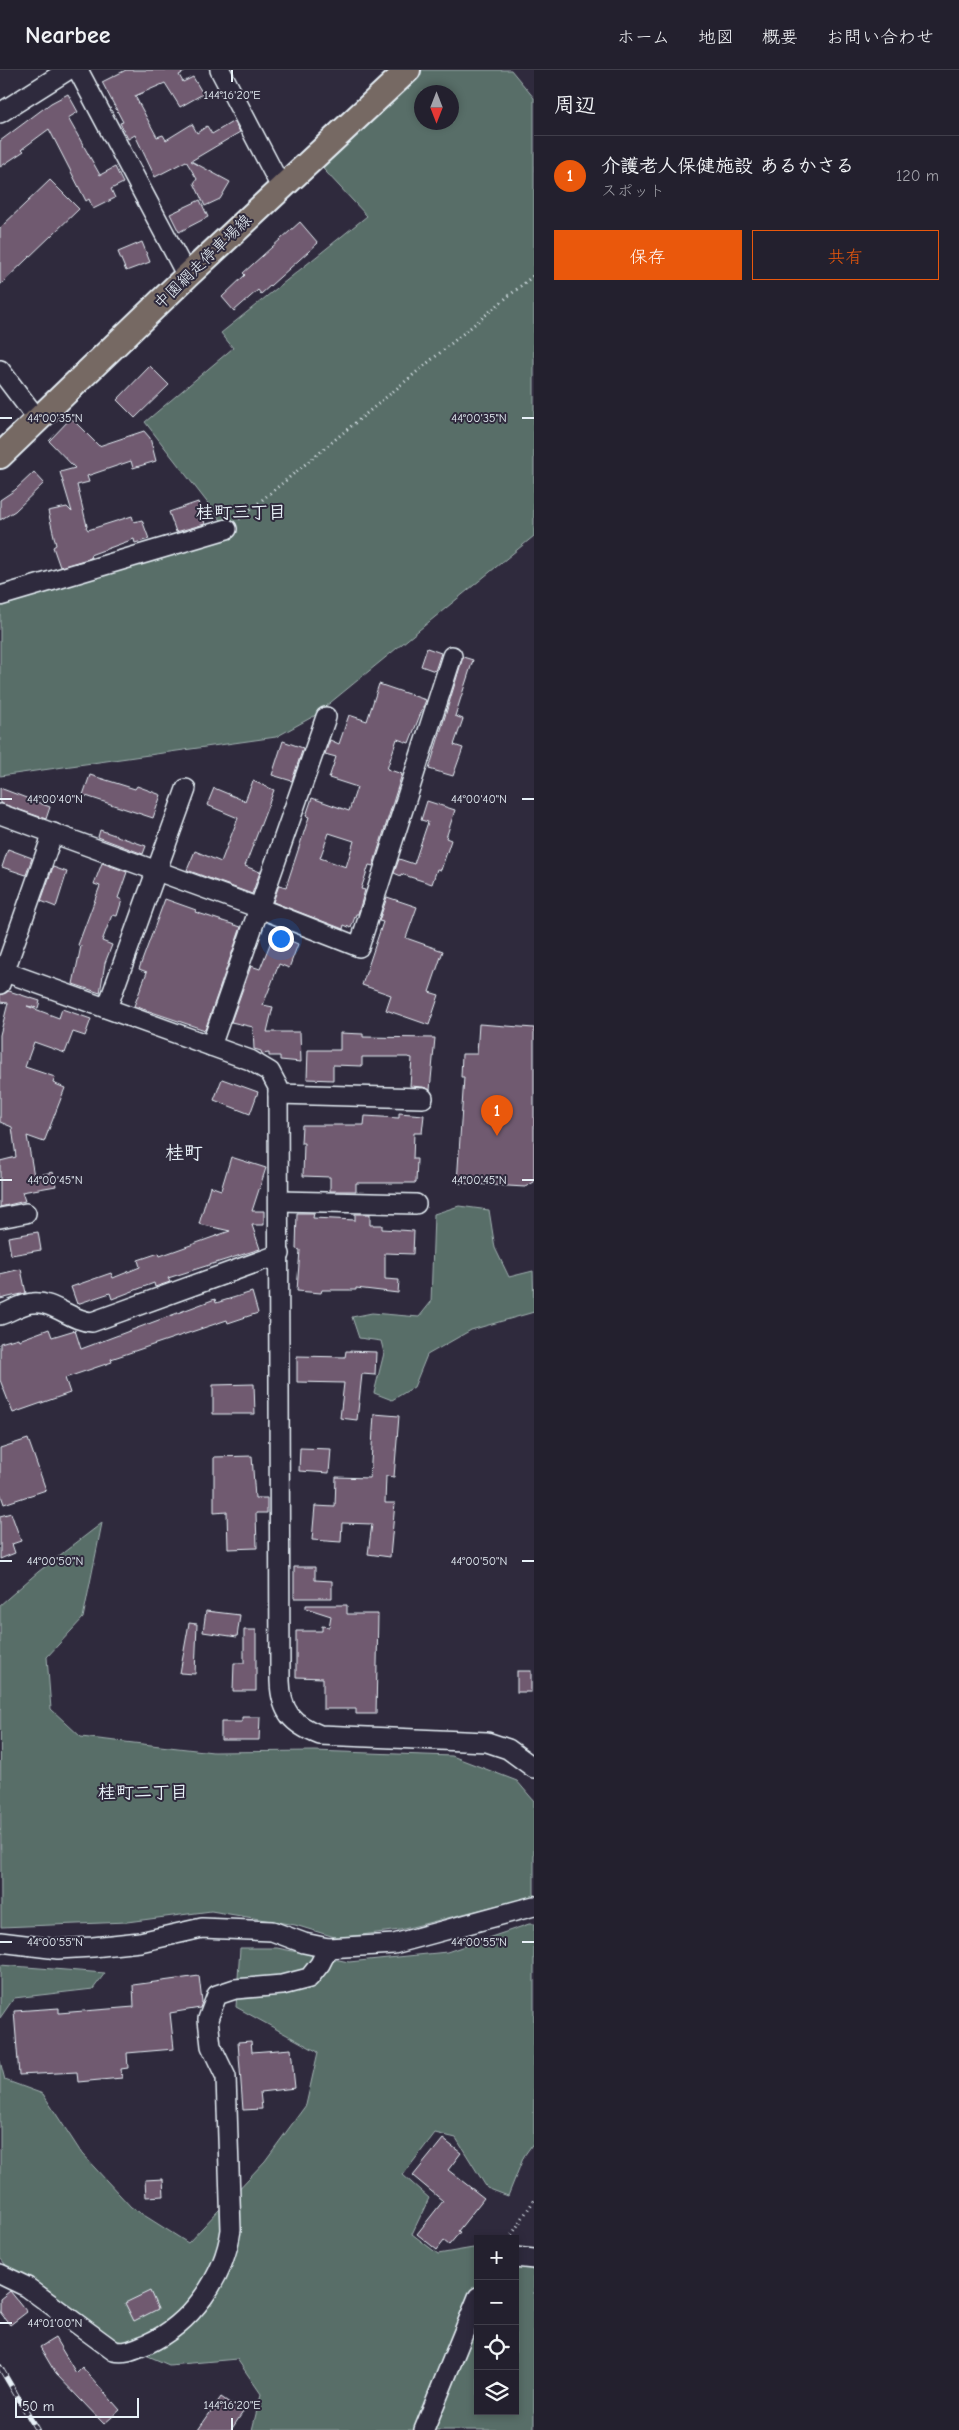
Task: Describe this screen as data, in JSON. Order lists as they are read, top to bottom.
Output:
{
  "streets": {
    "main road": ["中園網走停車場線"]
  },
  "districts": ["桂町三丁目", "桂町", "桂町二丁目"],
  "scale_bar": "50 m",
  "north": "bottom",
  "page": {
    "header": "Nearbee",
    "nav": [
      "ホーム",
      "地図",
      "概要",
      "お問い合わせ"
    ],
    "heading": "周辺",
    "list": [
      {
        "mark": "1",
        "name": "介護老人保健施設 あるかさる",
        "note": "スポット",
        "value": "120 m"
      }
    ],
    "buttons": ["保存", "共有"],
    "pins": "1",
    "map_buttons": ["+", "−"],
    "scale": "50 m"
  },
  "coordinates": [
    "144°16'20\"E",
    "44°00'35\"N",
    "44°00'40\"N",
    "44°00'45\"N",
    "44°00'50\"N",
    "44°00'55\"N",
    "44°01'00\"N"
  ]
}
